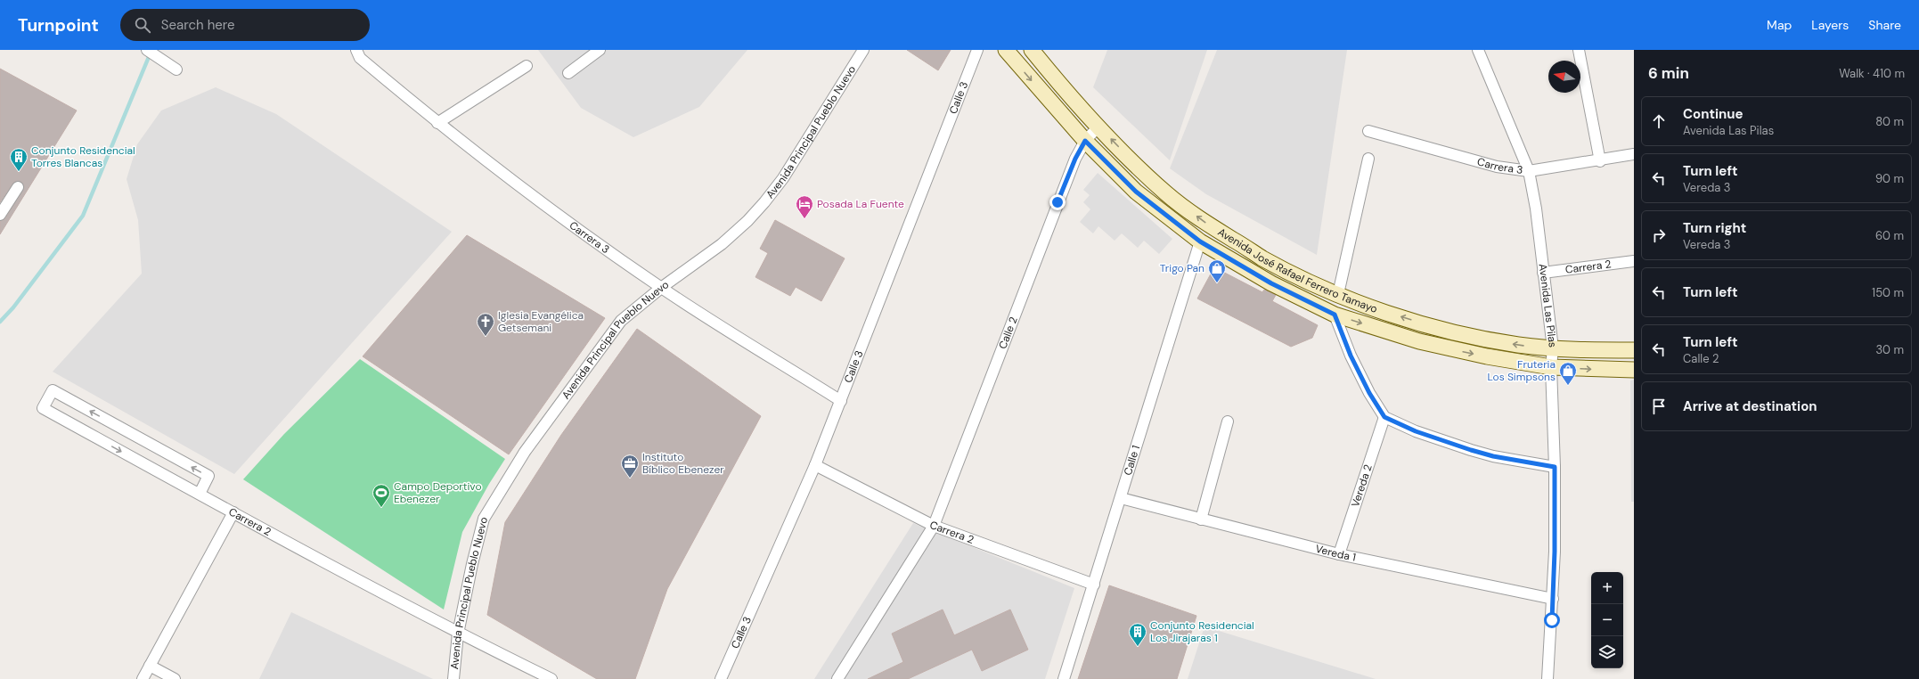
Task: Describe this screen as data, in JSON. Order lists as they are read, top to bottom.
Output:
{
  "streets": {
    "street": [
      "Calle 3",
      "Avenida Principal Pueblo Nuevo",
      "Carrera 3",
      "Carrera 2",
      "Avenida José Rafael Ferrero Tamayo",
      "Avenida Las Pilas",
      "Calle 2",
      "Calle 1",
      "Vereda 2",
      "Vereda 1"
    ]
  },
  "crossings": [
    ["Calle 3", "Carrera 3"],
    ["Calle 3", "Carrera 2"],
    ["Avenida Principal Pueblo Nuevo", "Carrera 3"],
    ["Avenida Principal Pueblo Nuevo", "Carrera 2"],
    ["Carrera 3", "Avenida Las Pilas"],
    ["Carrera 2", "Avenida Las Pilas"],
    ["Carrera 2", "Calle 2"],
    ["Carrera 2", "Calle 1"],
    ["Avenida José Rafael Ferrero Tamayo", "Avenida Las Pilas"],
    ["Avenida José Rafael Ferrero Tamayo", "Calle 2"],
    ["Avenida José Rafael Ferrero Tamayo", "Calle 1"],
    ["Avenida Las Pilas", "Vereda 1"],
    ["Calle 1", "Vereda 1"],
    ["Vereda 2", "Vereda 1"]
  ],
  "places": {
    "building": ["Conjunto Residencial Torres Blancas", "Conjunto Residencial Los Jirajaras 1"],
    "hotel": ["Posada La Fuente"],
    "shop": ["Trigo Pan", "Fruteria Los Simpsons"],
    "church": ["Iglesia Evangélica Getsemani"],
    "office": ["Instituto Bíblico Ebenezer"],
    "sports": ["Campo Deportivo Ebenezer"]
  },
  "north": "left",
  "page": {
    "header": "Turnpoint",
    "search": "Search here",
    "nav": ["Map", "Layers", "Share"],
    "heading": ["6 min", "Walk · 410 m"],
    "list": [
      ["Continue", "Avenida Las Pilas", "80 m"],
      ["Turn left", "Vereda 3", "90 m"],
      ["Turn right", "Vereda 3", "60 m"],
      ["Turn left", "150 m"],
      ["Turn left", "Calle 2", "30 m"],
      "Arrive at destination"
    ],
    "map_buttons": ["+", "−"]
  }
}
